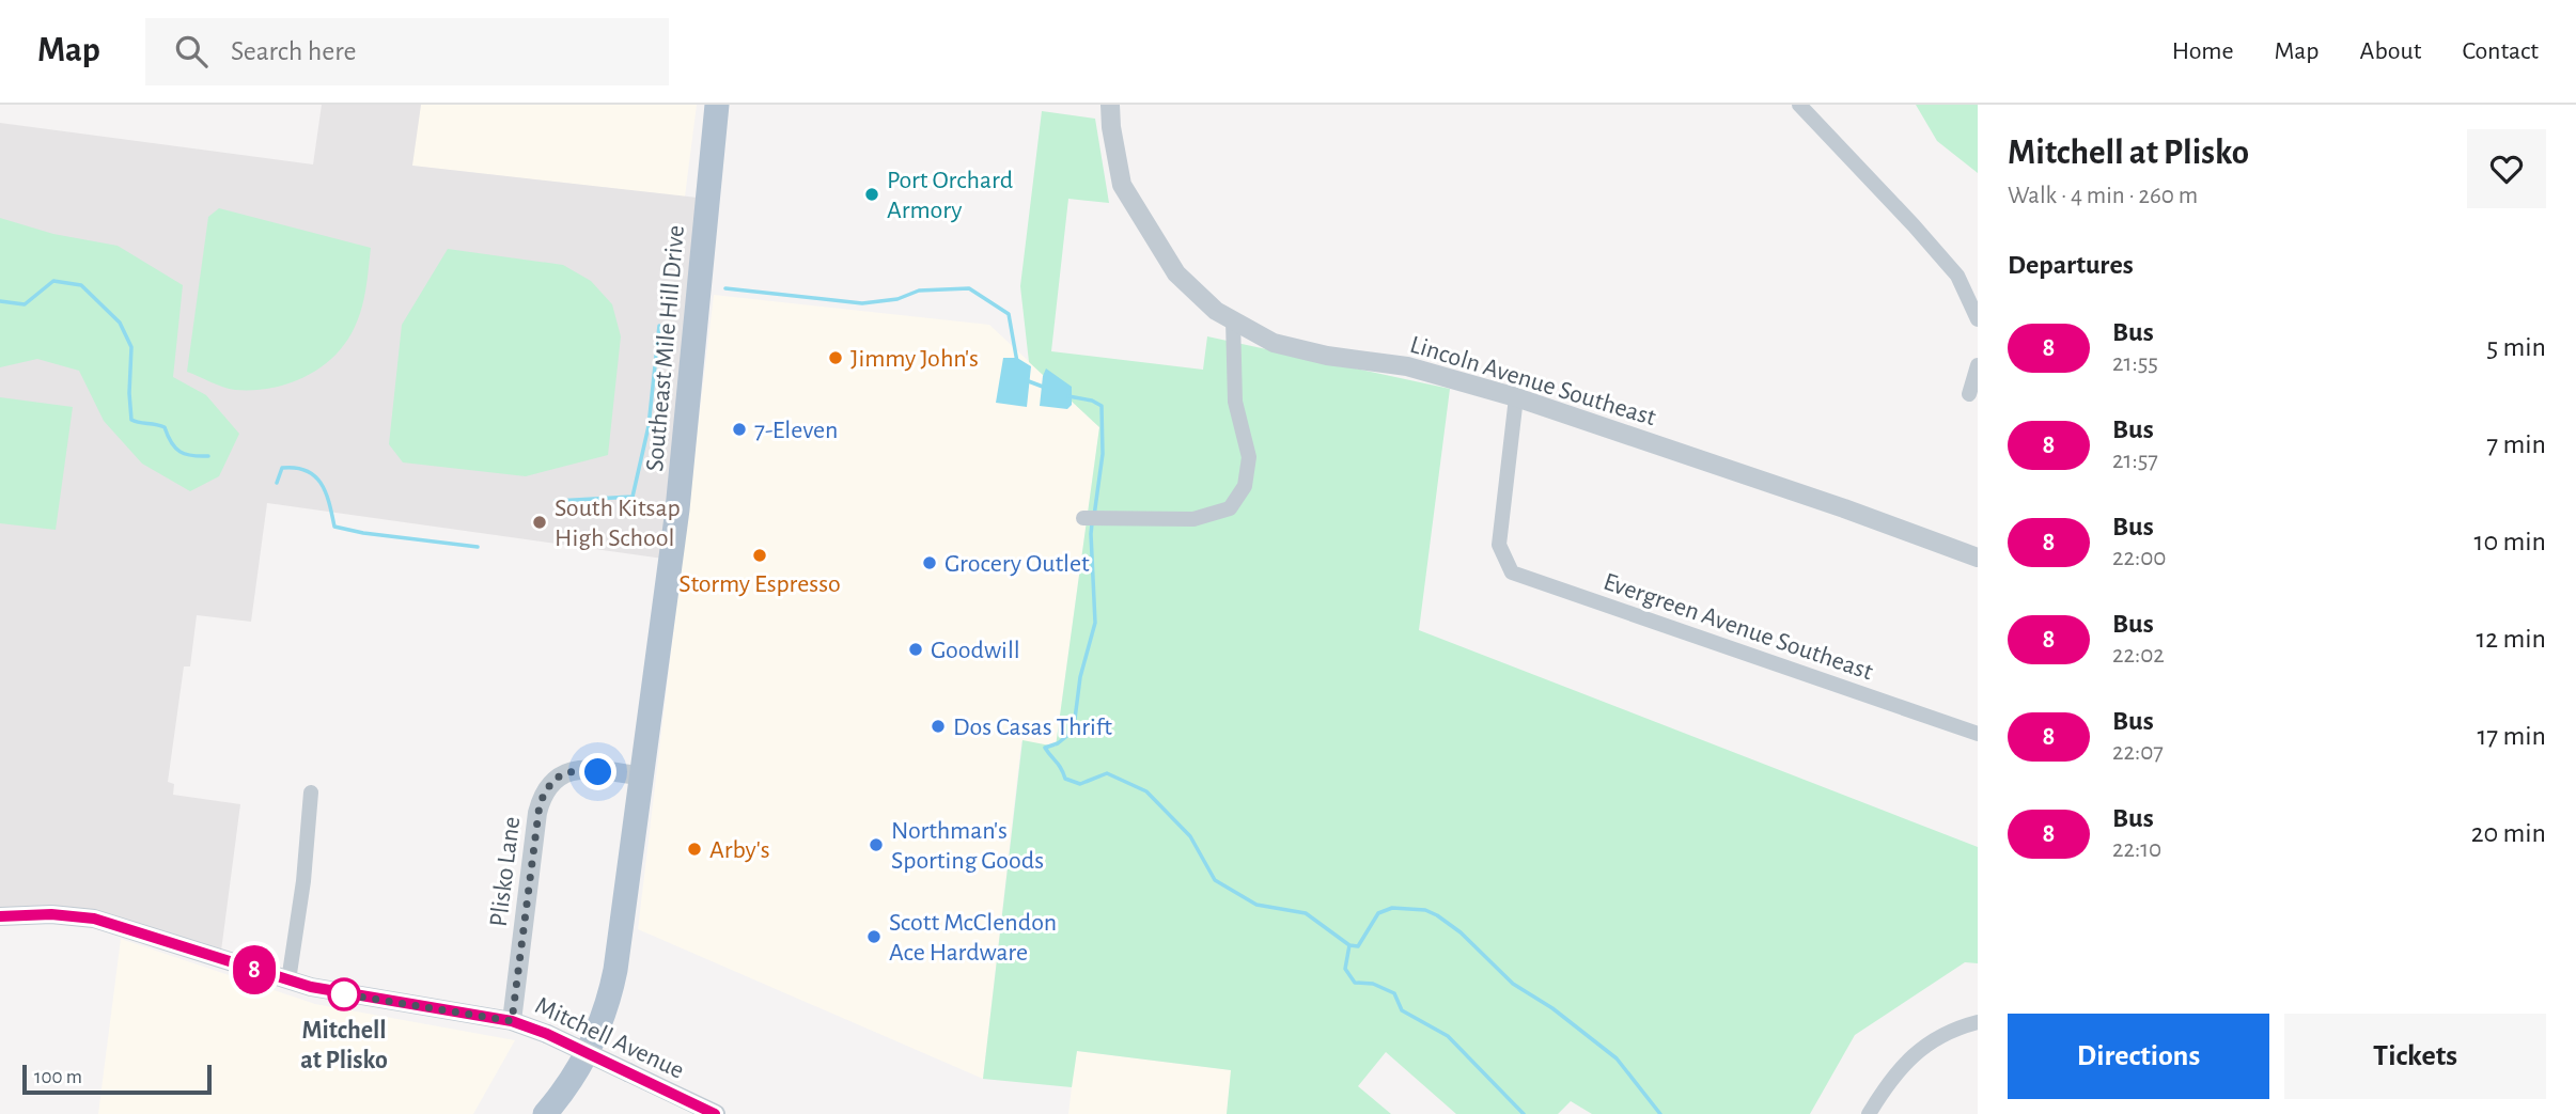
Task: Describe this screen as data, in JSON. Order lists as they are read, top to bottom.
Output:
{
  "streets": {
    "main road": ["Southeast Mile Hill Drive"],
    "street": [
      "Lincoln Avenue Southeast",
      "Evergreen Avenue Southeast",
      "Plisko Lane",
      "Mitchell Avenue"
    ]
  },
  "crossings": [
    ["Southeast Mile Hill Drive", "Plisko Lane"],
    ["Lincoln Avenue Southeast", "Evergreen Avenue Southeast"],
    ["Plisko Lane", "Mitchell Avenue"]
  ],
  "places": [
    "Port Orchard Armory",
    "Jimmy John's",
    "7-Eleven",
    "South Kitsap High School",
    "Stormy Espresso",
    "Grocery Outlet",
    "Goodwill",
    "Dos Casas Thrift",
    "Northman's Sporting Goods",
    "Arby's",
    "Scott McClendon Ace Hardware",
    "Mitchell at Plisko"
  ],
  "lines": ["bus line 8"],
  "scale_bar": "100 m",
  "page": {
    "header": "Map",
    "search": "Search here",
    "nav": [
      "Home",
      "Map",
      "About",
      "Contact"
    ],
    "on_map": "8",
    "heading": [
      ["Mitchell at Plisko", "Walk · 4 min · 260 m"],
      "Departures"
    ],
    "list": [
      {
        "mark": "8",
        "name": "Bus",
        "note": "21:55",
        "value": "5 min"
      },
      {
        "mark": "8",
        "name": "Bus",
        "note": "21:57",
        "value": "7 min"
      },
      {
        "mark": "8",
        "name": "Bus",
        "note": "22:00",
        "value": "10 min"
      },
      {
        "mark": "8",
        "name": "Bus",
        "note": "22:02",
        "value": "12 min"
      },
      {
        "mark": "8",
        "name": "Bus",
        "note": "22:07",
        "value": "17 min"
      },
      {
        "mark": "8",
        "name": "Bus",
        "note": "22:10",
        "value": "20 min"
      }
    ],
    "buttons": ["Directions", "Tickets"],
    "scale": "100 m"
  }
}
